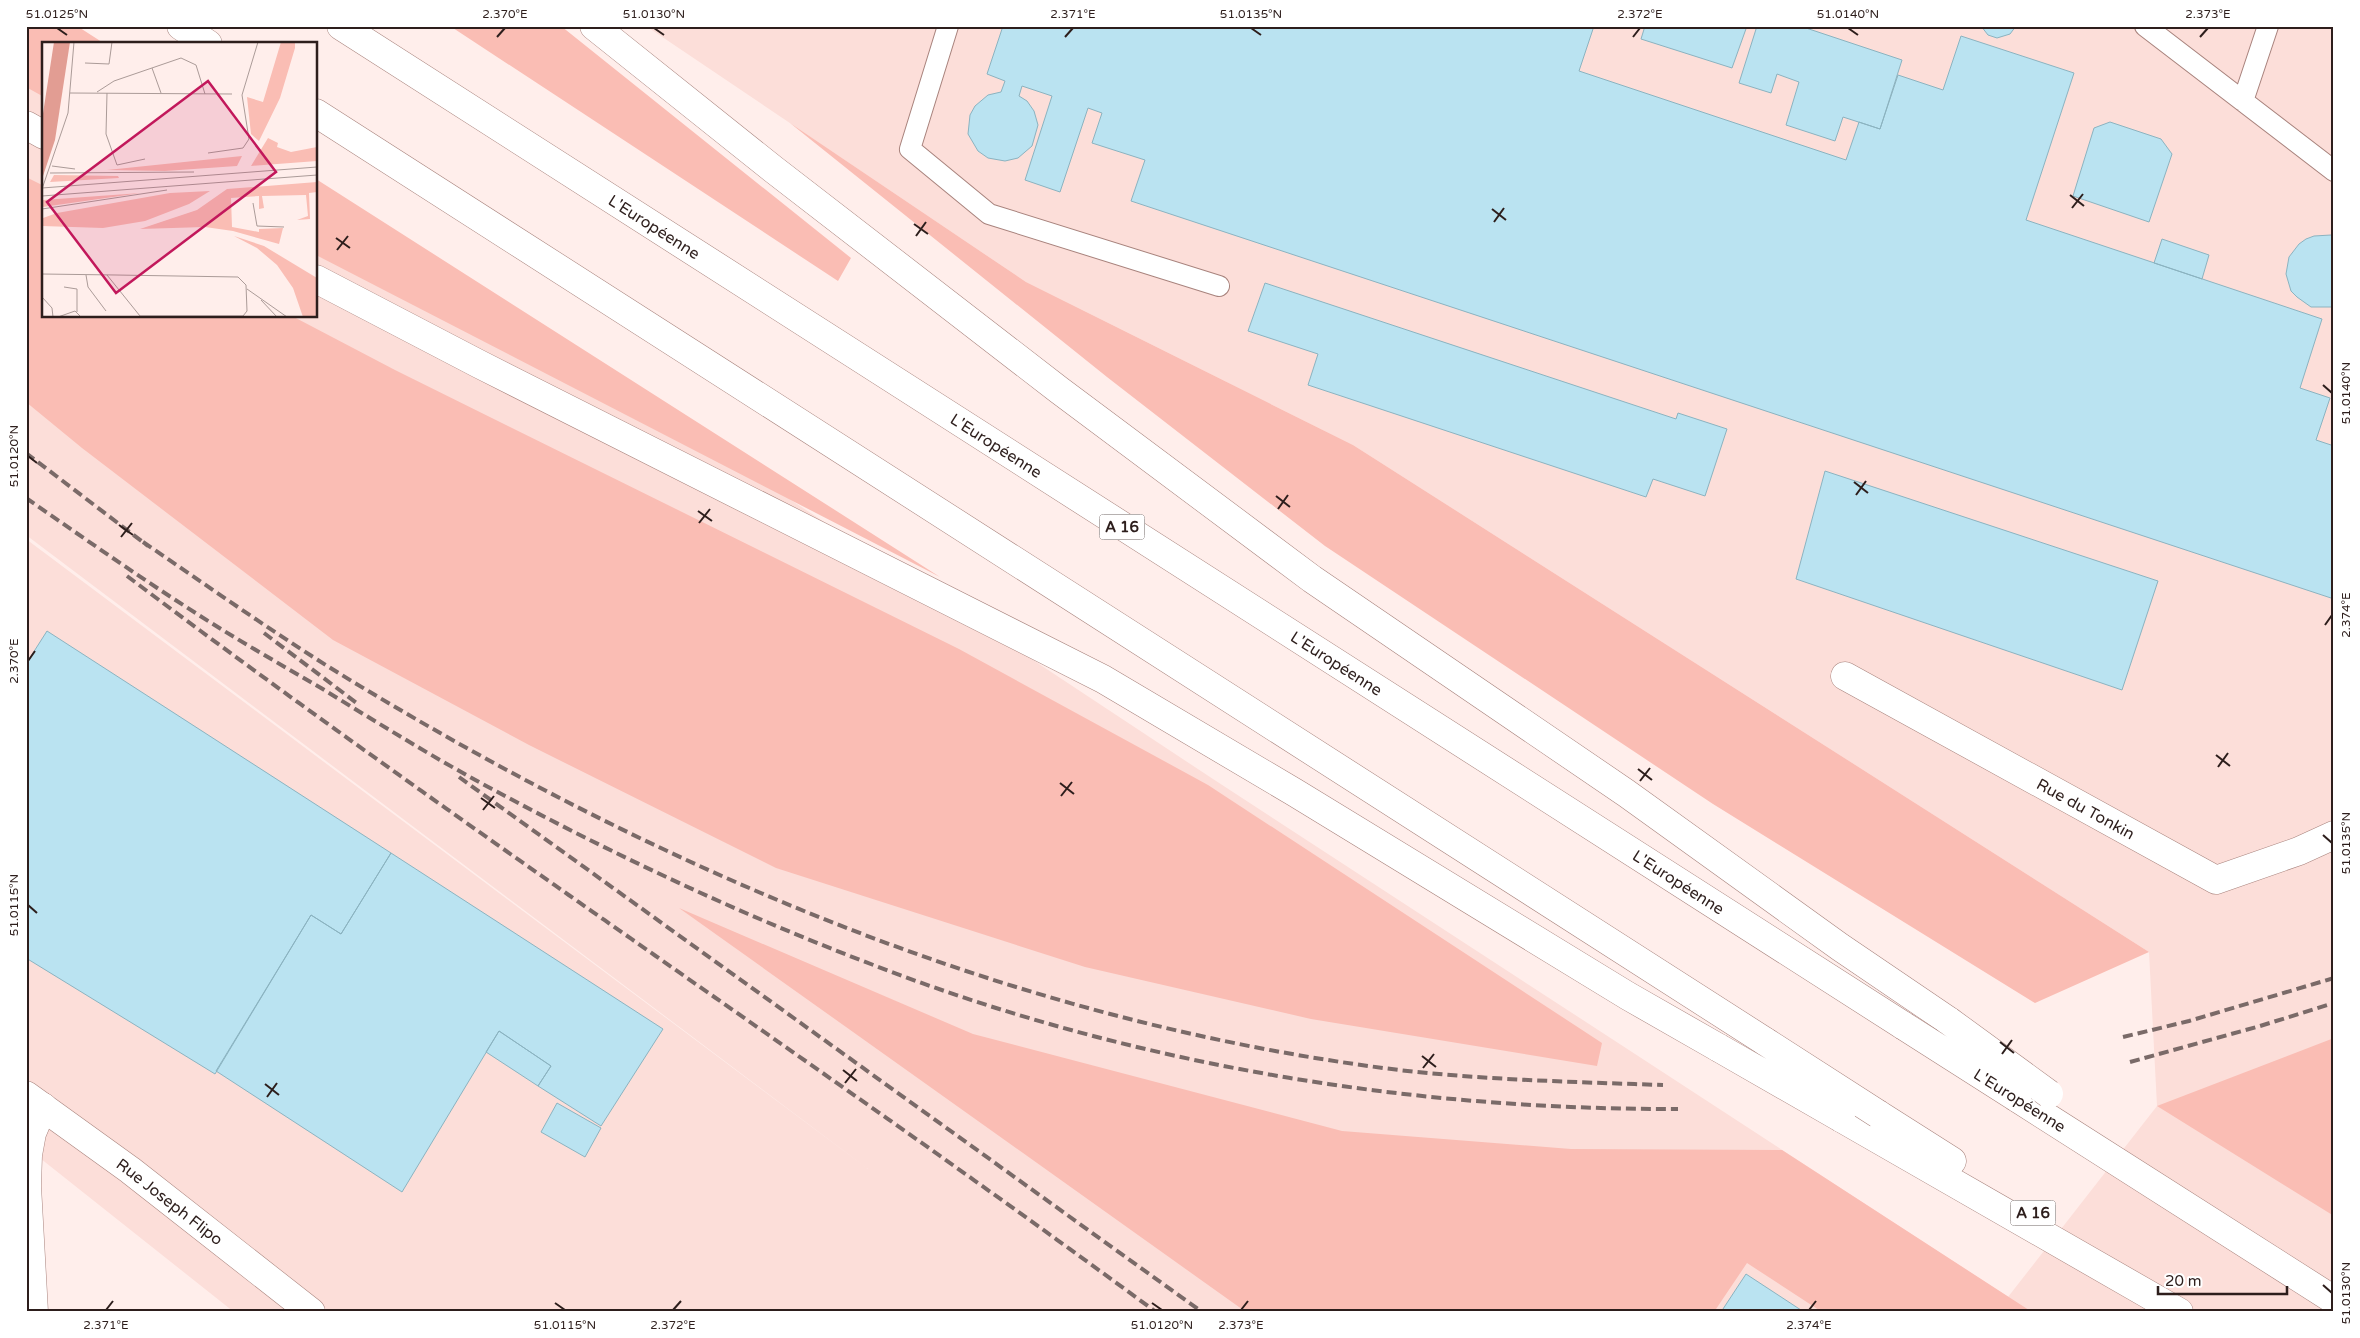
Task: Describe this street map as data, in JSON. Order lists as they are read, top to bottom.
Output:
{
  "streets": {
    "main road": [
      "L'Européenne",
      "A 16",
      "Rue du Tonkin",
      "Rue Joseph Flipo"
    ]
  },
  "scale_bar": "20 m",
  "coordinates": [
    "51.0125°N",
    "2.370°E",
    "51.0130°N",
    "2.371°E",
    "51.0135°N",
    "2.372°E",
    "51.0140°N",
    "2.373°E",
    "51.0120°N",
    "2.374°E",
    "51.0115°N"
  ]
}
